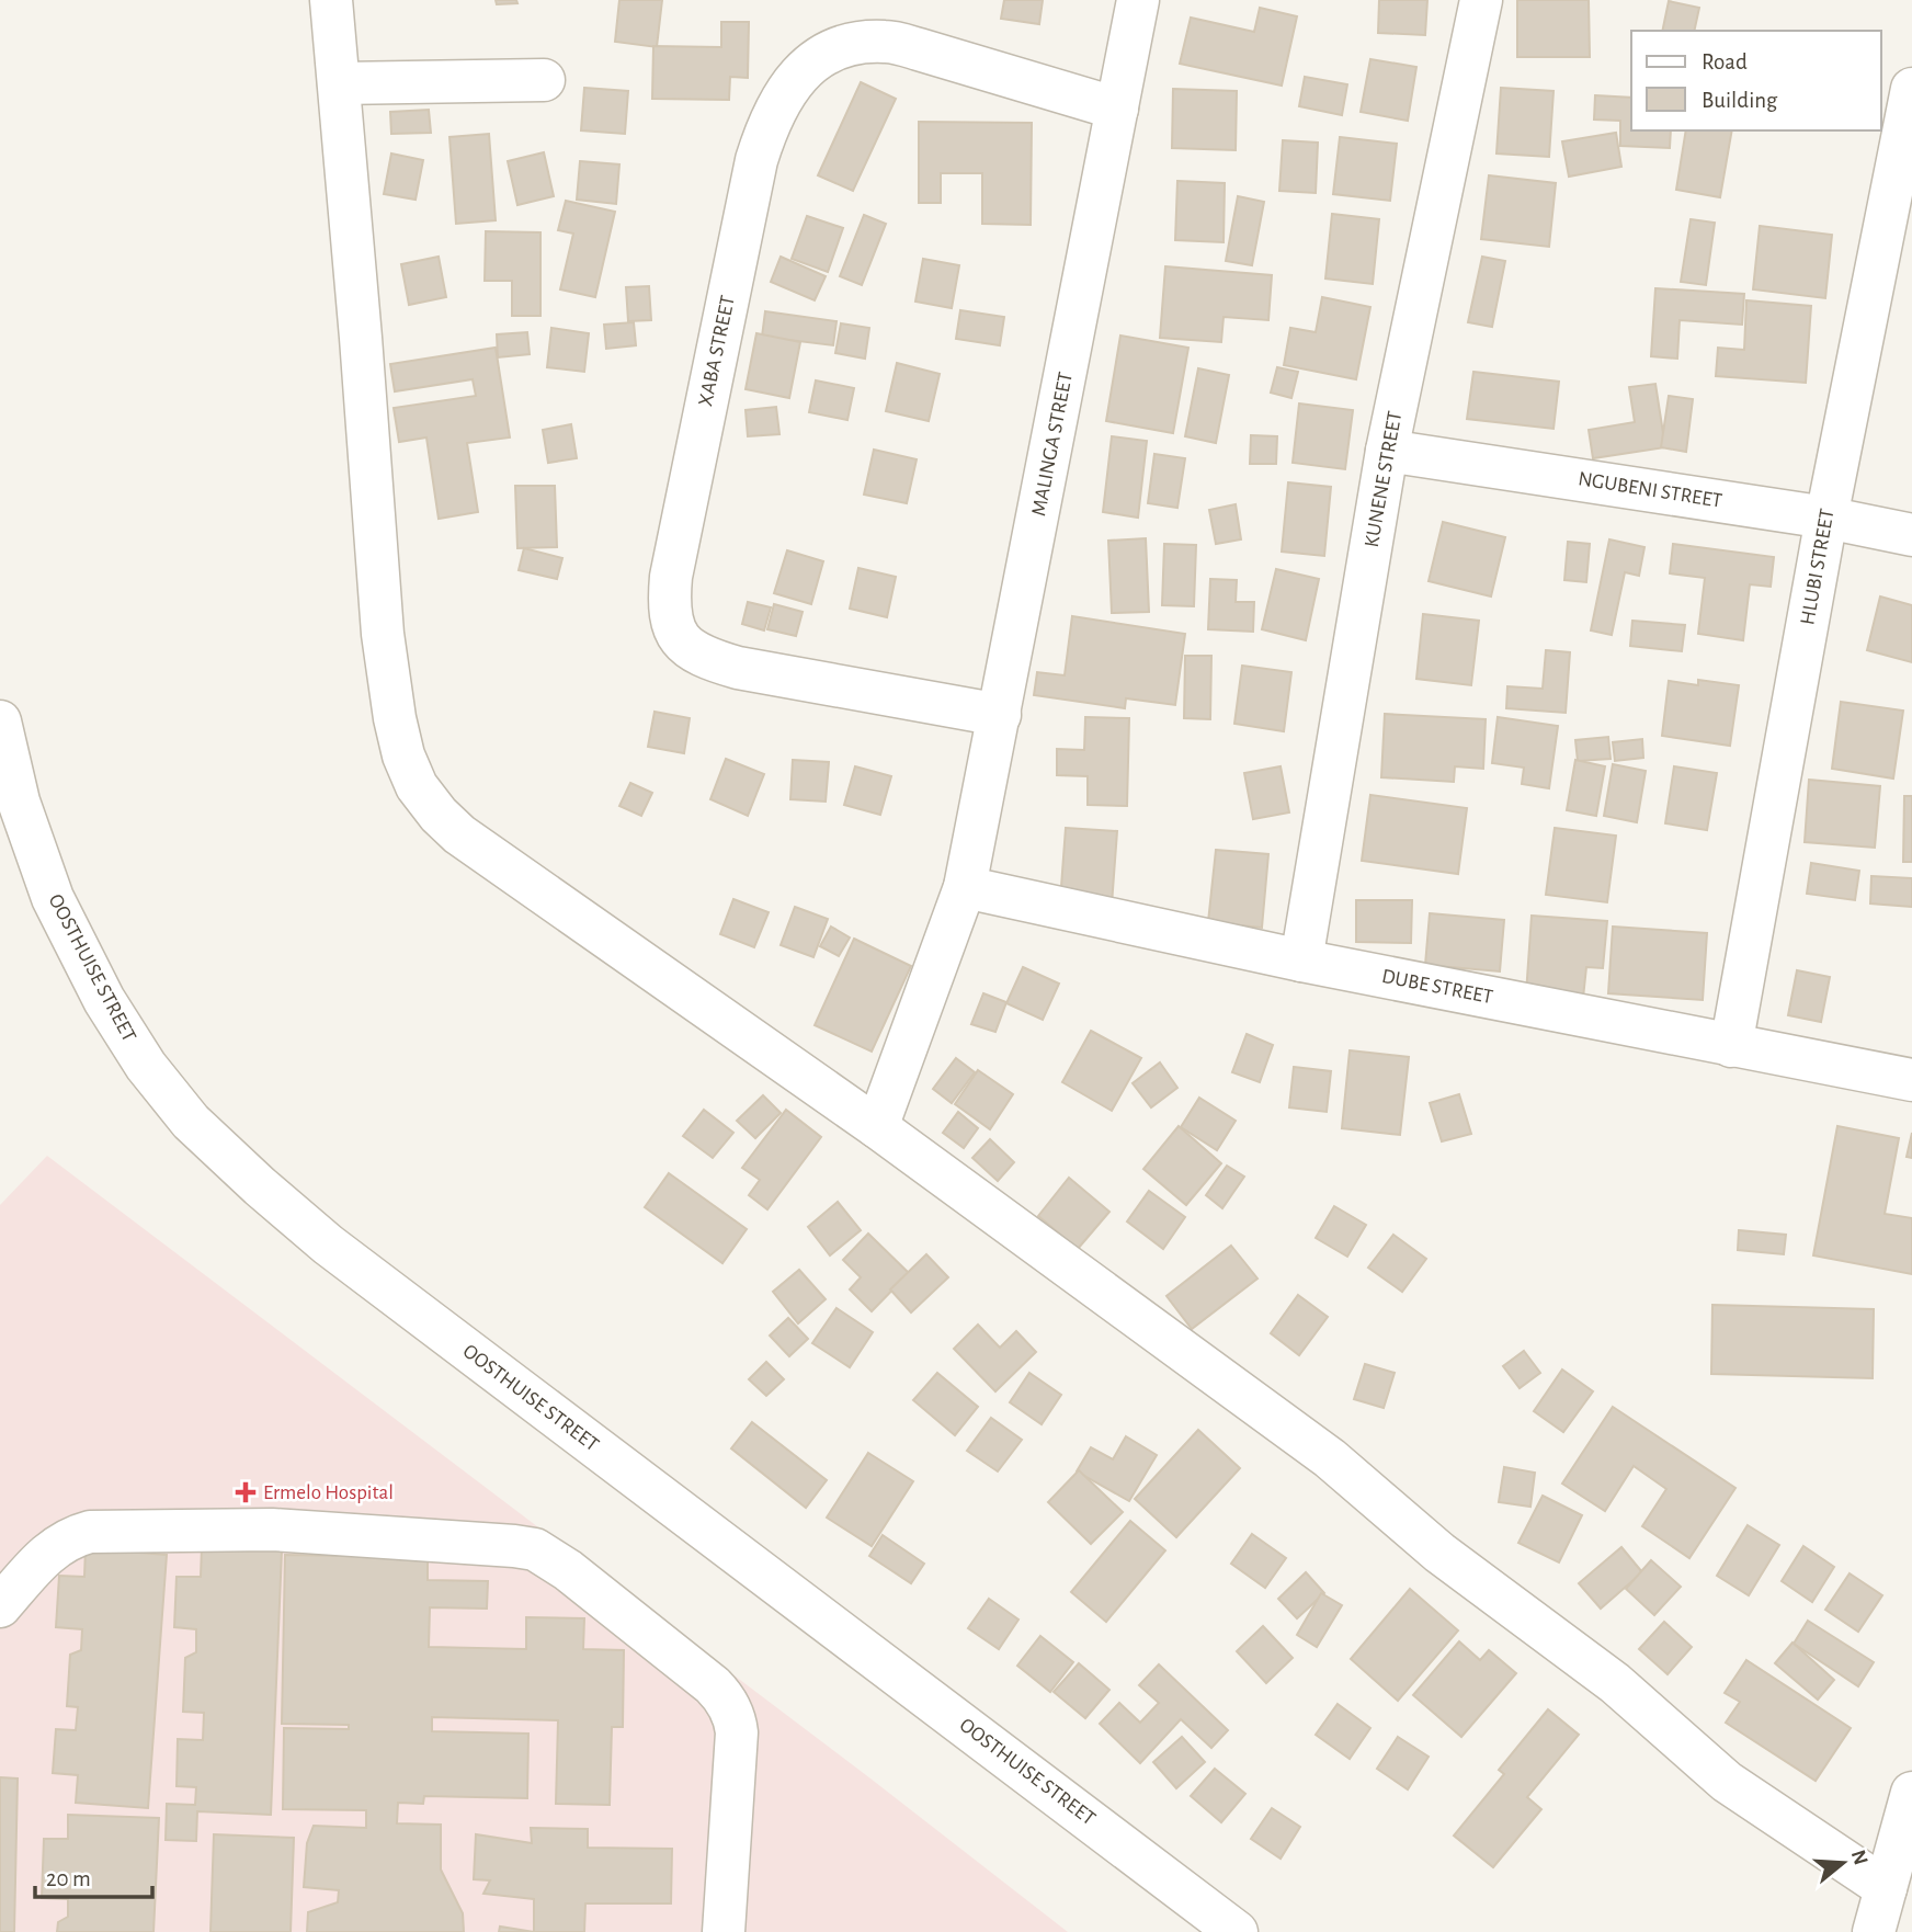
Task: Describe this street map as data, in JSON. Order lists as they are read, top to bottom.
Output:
{
  "streets": {
    "street": [
      "XABA STREET",
      "MALINGA STREET",
      "KUNENE STREET",
      "NGUBENI STREET",
      "HLUBI STREET",
      "OOSTHUISE STREET",
      "DUBE STREET"
    ]
  },
  "crossings": [
    ["XABA STREET", "MALINGA STREET"],
    ["MALINGA STREET", "DUBE STREET"],
    ["KUNENE STREET", "NGUBENI STREET"],
    ["KUNENE STREET", "DUBE STREET"],
    ["NGUBENI STREET", "HLUBI STREET"],
    ["HLUBI STREET", "DUBE STREET"]
  ],
  "places": {
    "health": ["Ermelo Hospital"]
  },
  "legend": ["Road", "Building"],
  "scale_bar": "20 m",
  "north": "right"
}
